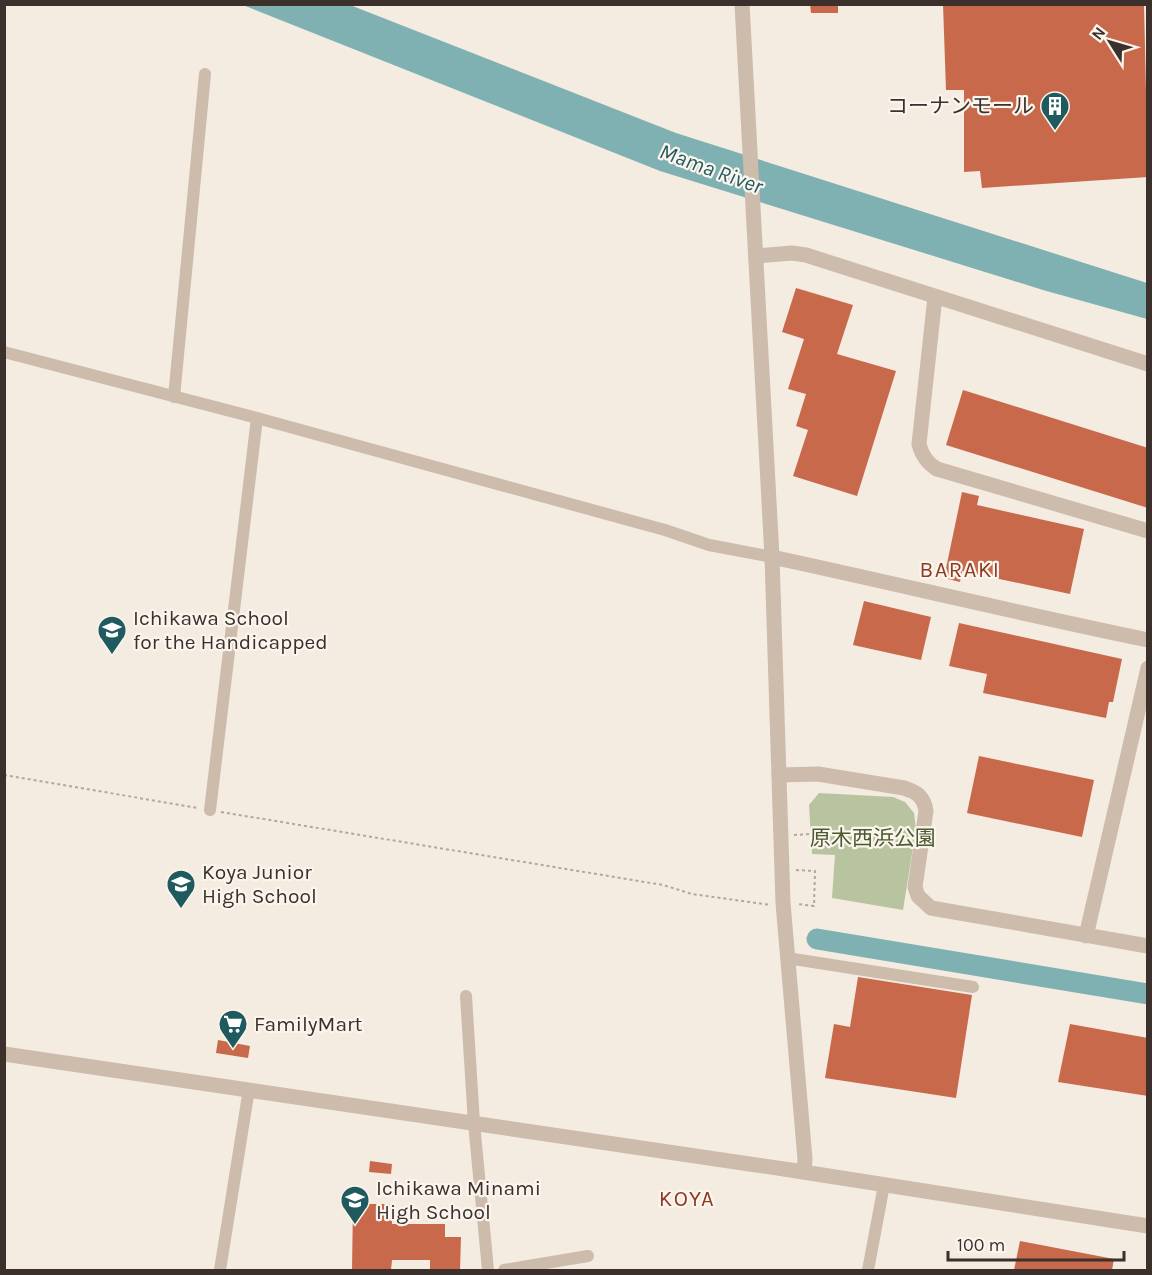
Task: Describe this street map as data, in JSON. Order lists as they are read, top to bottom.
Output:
{
  "districts": ["BARAKI", "KOYA"],
  "water": ["Mama River"],
  "parks": ["原木西浜公園"],
  "places": {
    "building": ["コーナンモール"],
    "school or university": ["Ichikawa School for the Handicapped", "Koya Junior High School", "Ichikawa Minami High School"],
    "supermarket": ["FamilyMart"]
  },
  "scale_bar": "100 m",
  "north": "top left"
}
